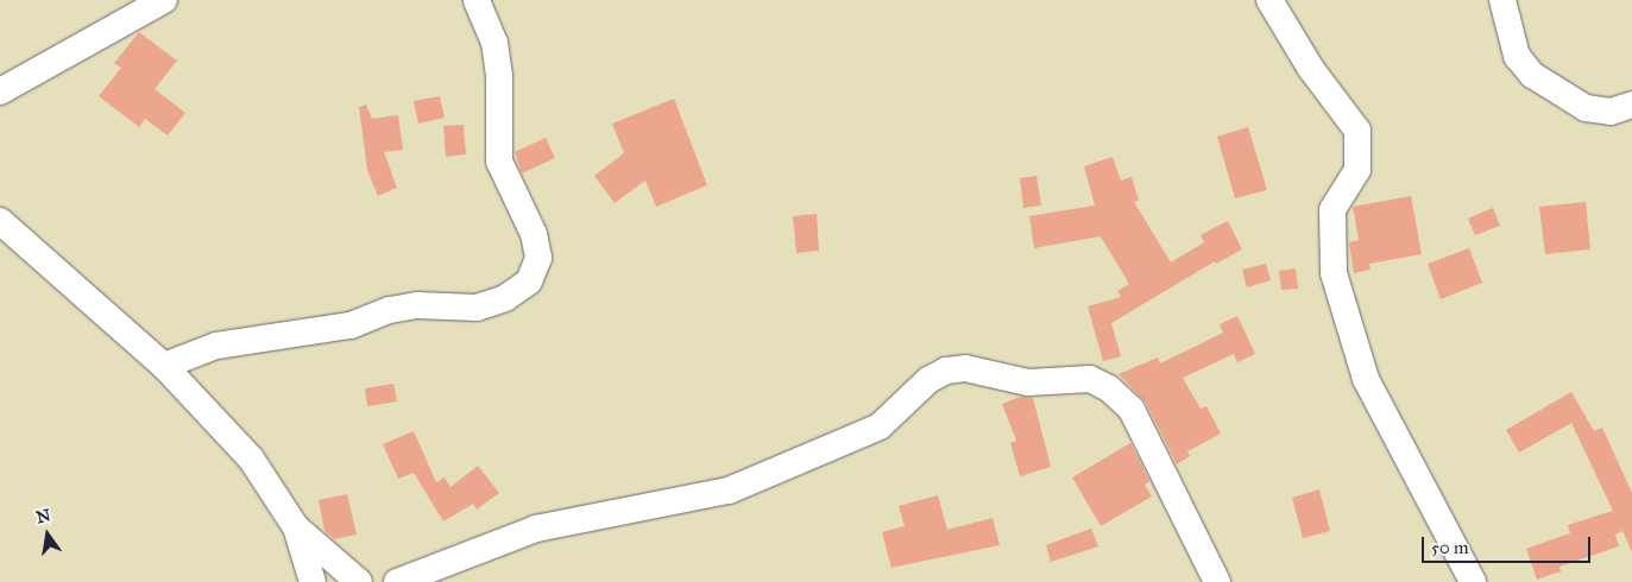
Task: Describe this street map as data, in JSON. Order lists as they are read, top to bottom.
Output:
{
  "scale_bar": "50 m",
  "north": "top"
}
